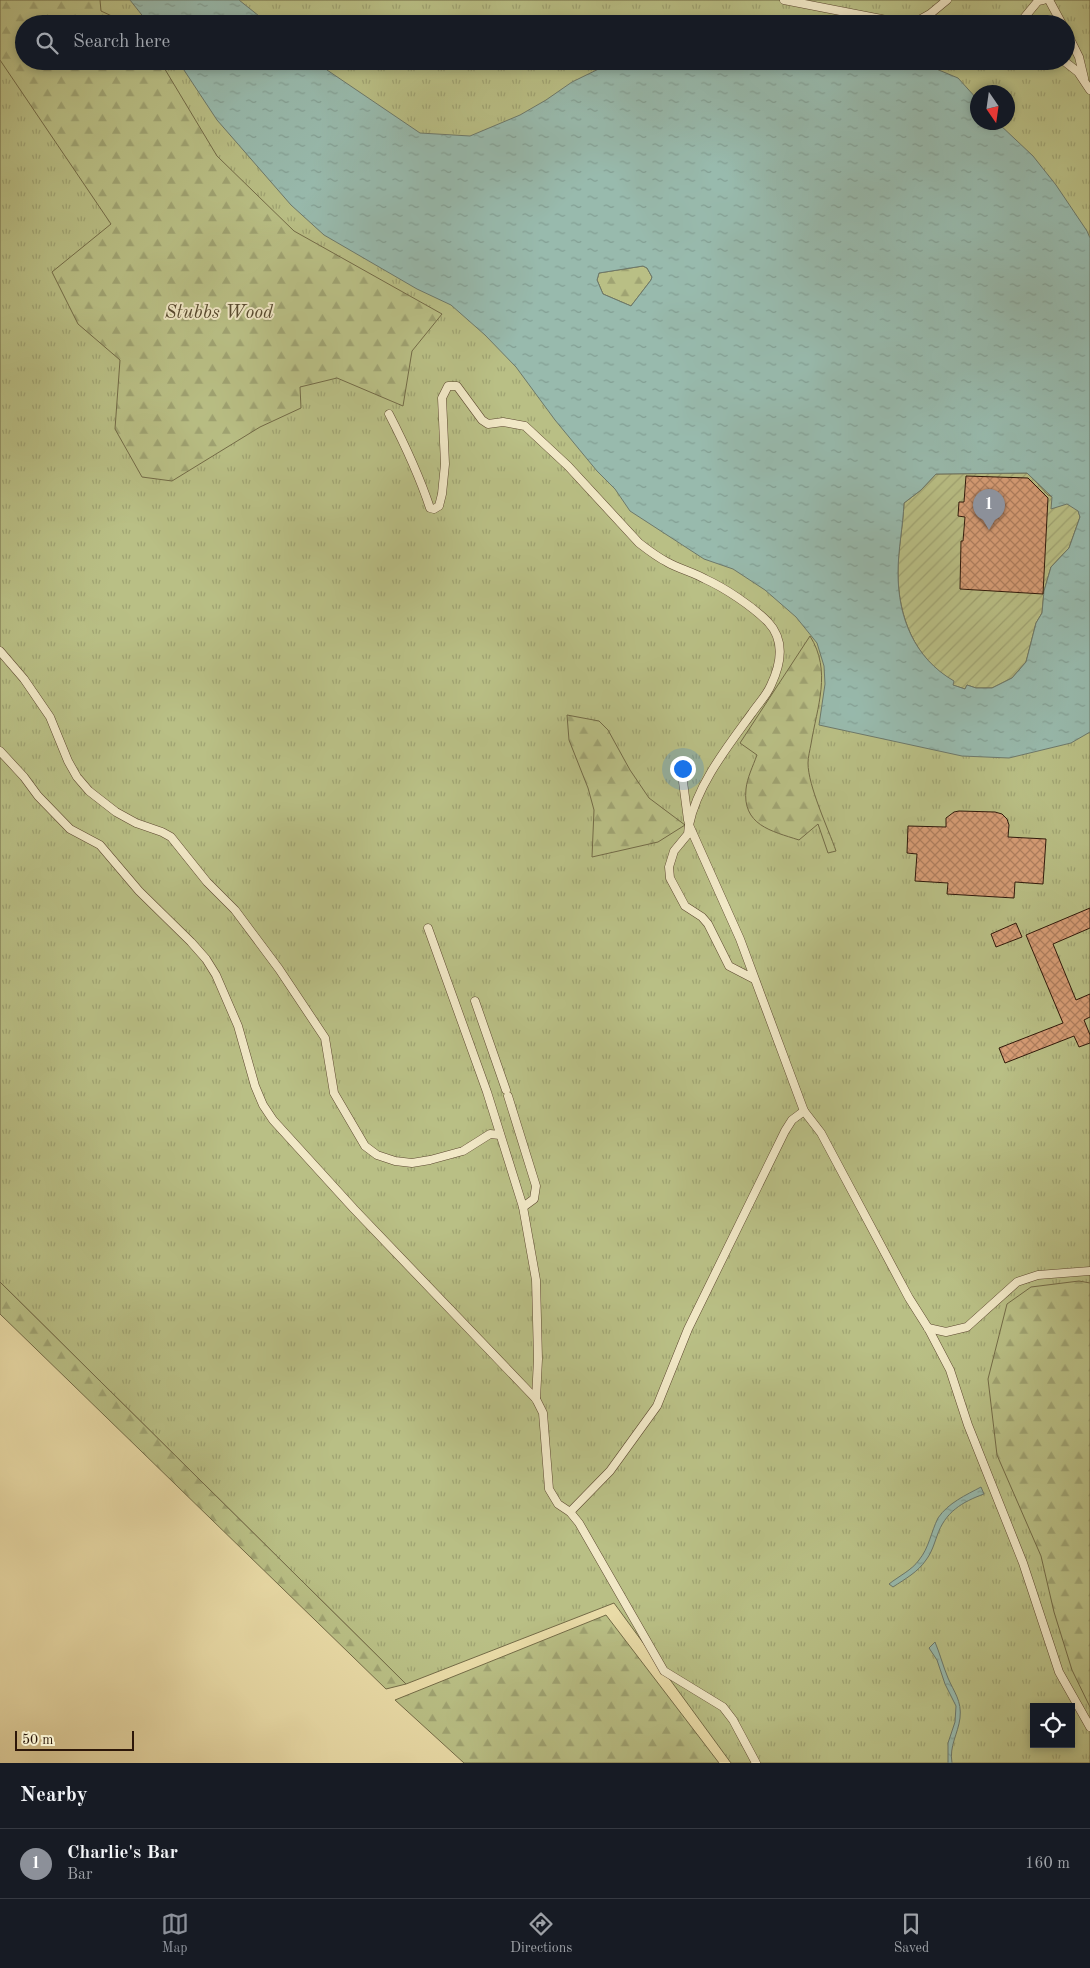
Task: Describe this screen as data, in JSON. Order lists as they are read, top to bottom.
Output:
{
  "parks": ["Stubbs Wood"],
  "scale_bar": "50 m",
  "north": "bottom",
  "page": {
    "search": "Search here",
    "pins": "1",
    "scale": "50 m",
    "heading": "Nearby",
    "list": [
      {
        "mark": "1",
        "name": "Charlie's Bar",
        "note": "Bar",
        "value": "160 m"
      }
    ],
    "nav": ["Map", "Directions", "Saved"]
  }
}
